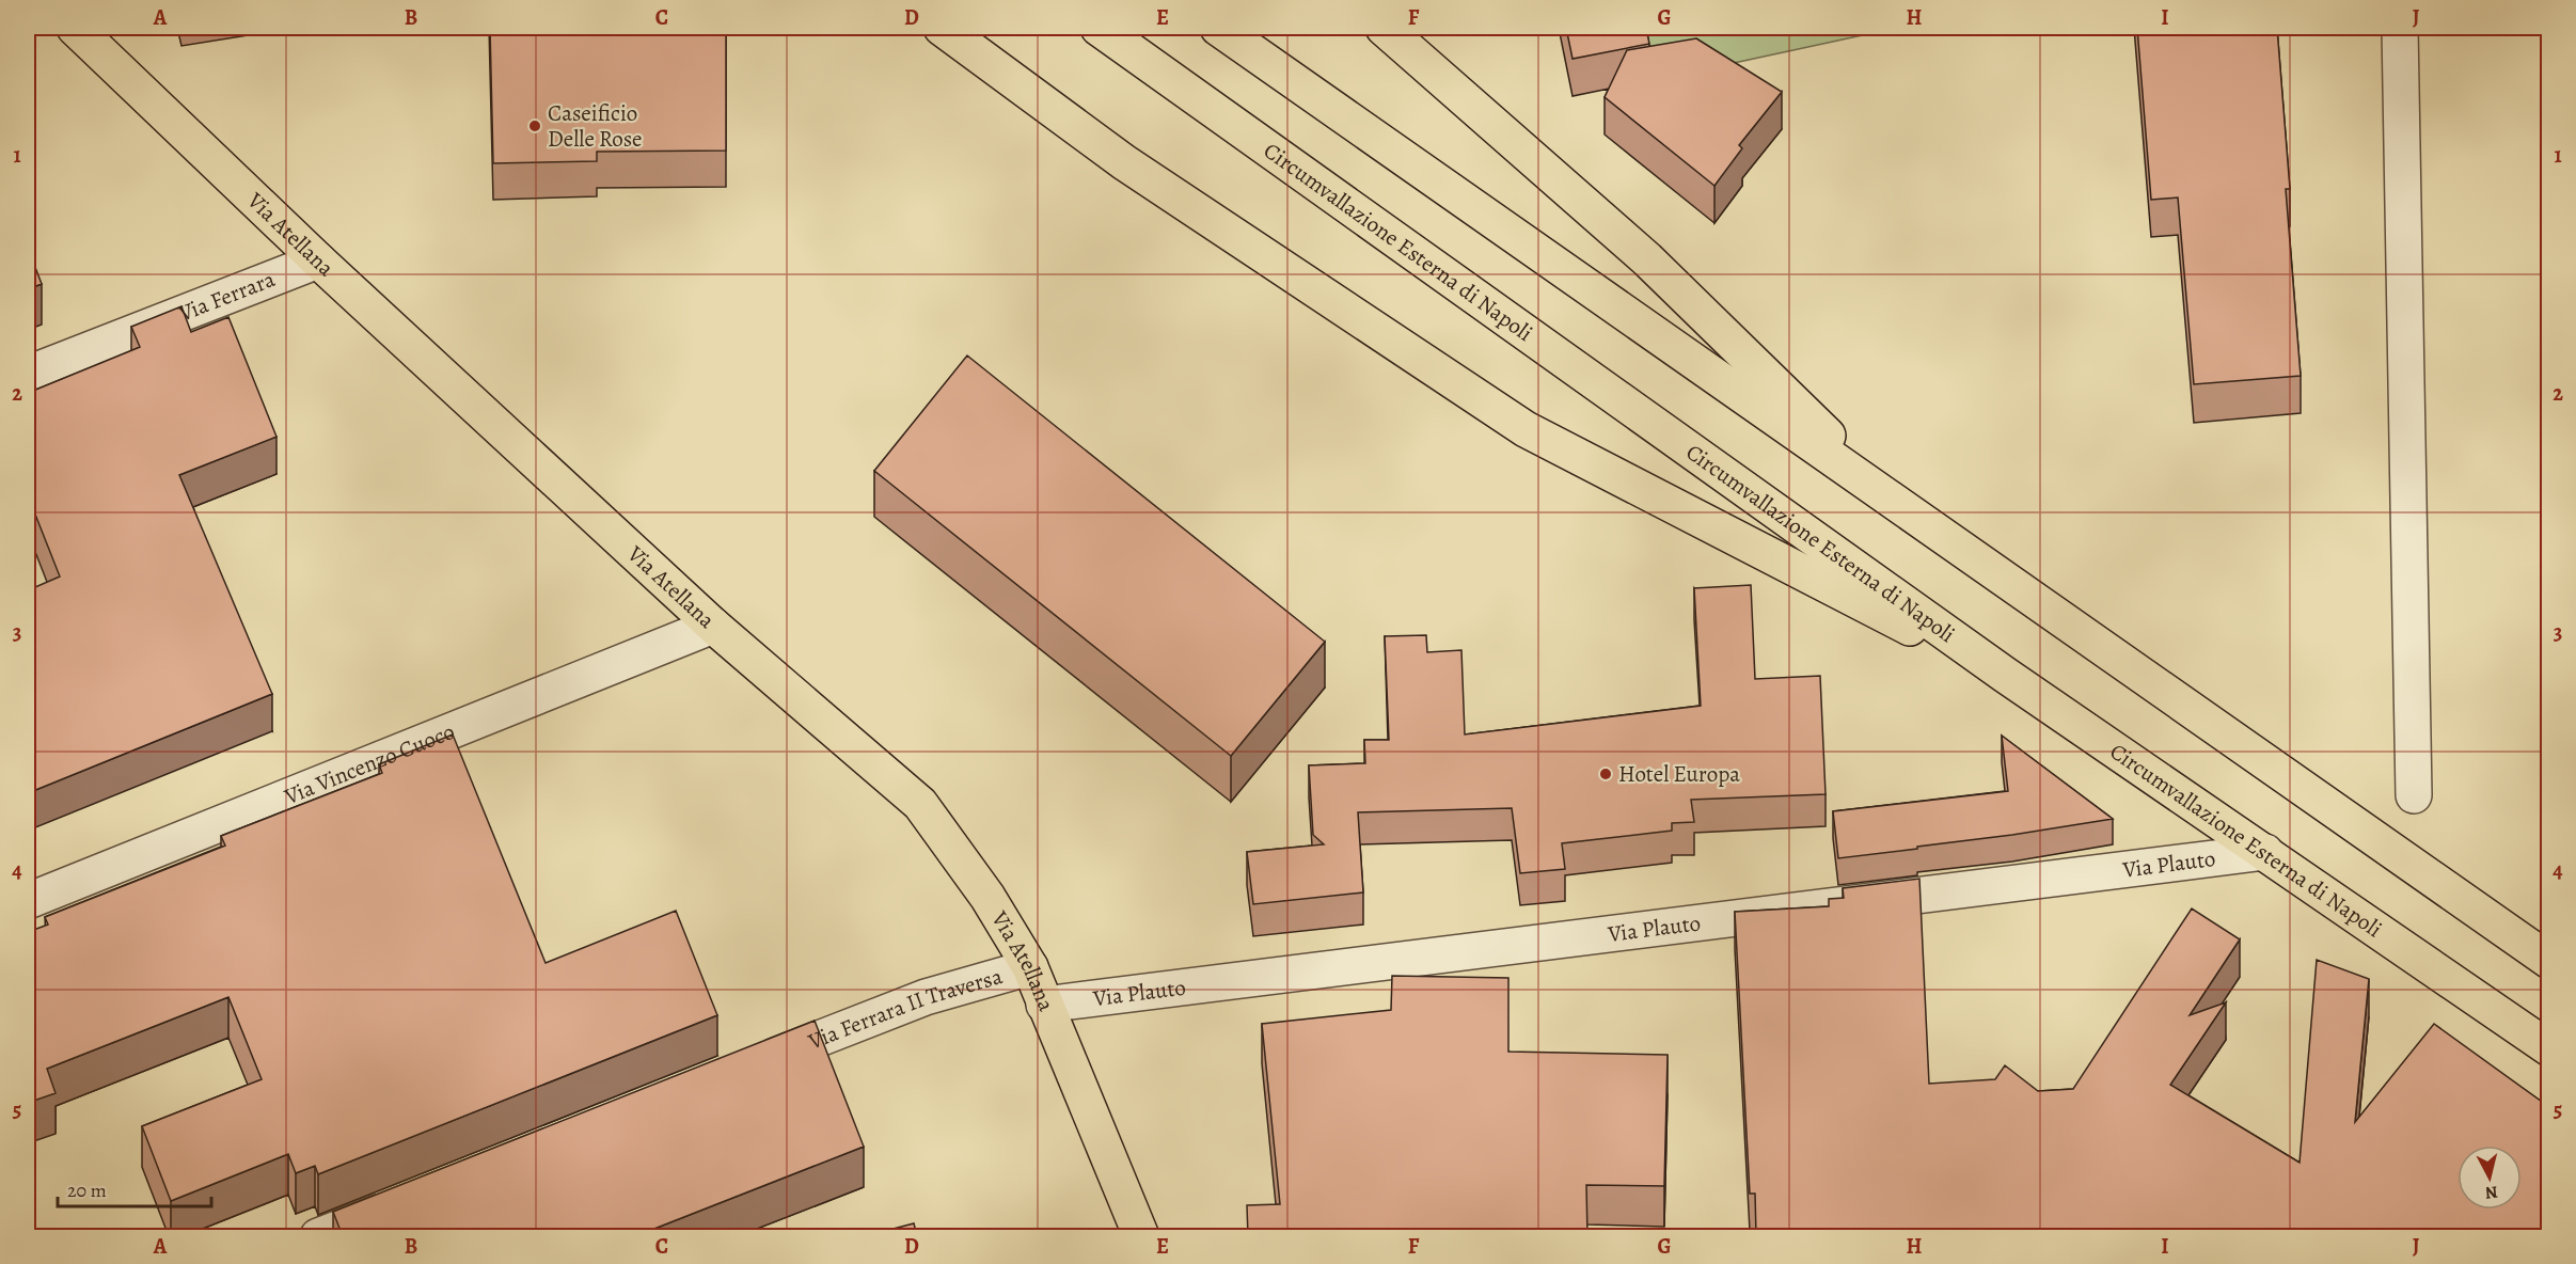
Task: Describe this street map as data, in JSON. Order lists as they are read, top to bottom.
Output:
{
  "streets": {
    "main road": ["Via Atellana", "Circumvallazione Esterna di Napoli"],
    "street": [
      "Via Ferrara",
      "Via Vincenzo Cuoco",
      "Via Plauto",
      "Via Ferrara II Traversa"
    ]
  },
  "crossings": [
    ["Via Atellana", "Via Ferrara"],
    ["Via Atellana", "Via Vincenzo Cuoco"],
    ["Via Atellana", "Via Plauto"],
    ["Via Atellana", "Via Ferrara II Traversa"],
    ["Circumvallazione Esterna di Napoli", "Via Plauto"]
  ],
  "places": ["Caseificio Delle Rose", "Hotel Europa"],
  "scale_bar": "20 m",
  "north": "bottom",
  "grid": {
    "columns": [
      "A",
      "B",
      "C",
      "D",
      "E",
      "F",
      "G",
      "H",
      "I",
      "J"
    ],
    "rows": [
      "1",
      "2",
      "3",
      "4",
      "5"
    ]
  }
}
